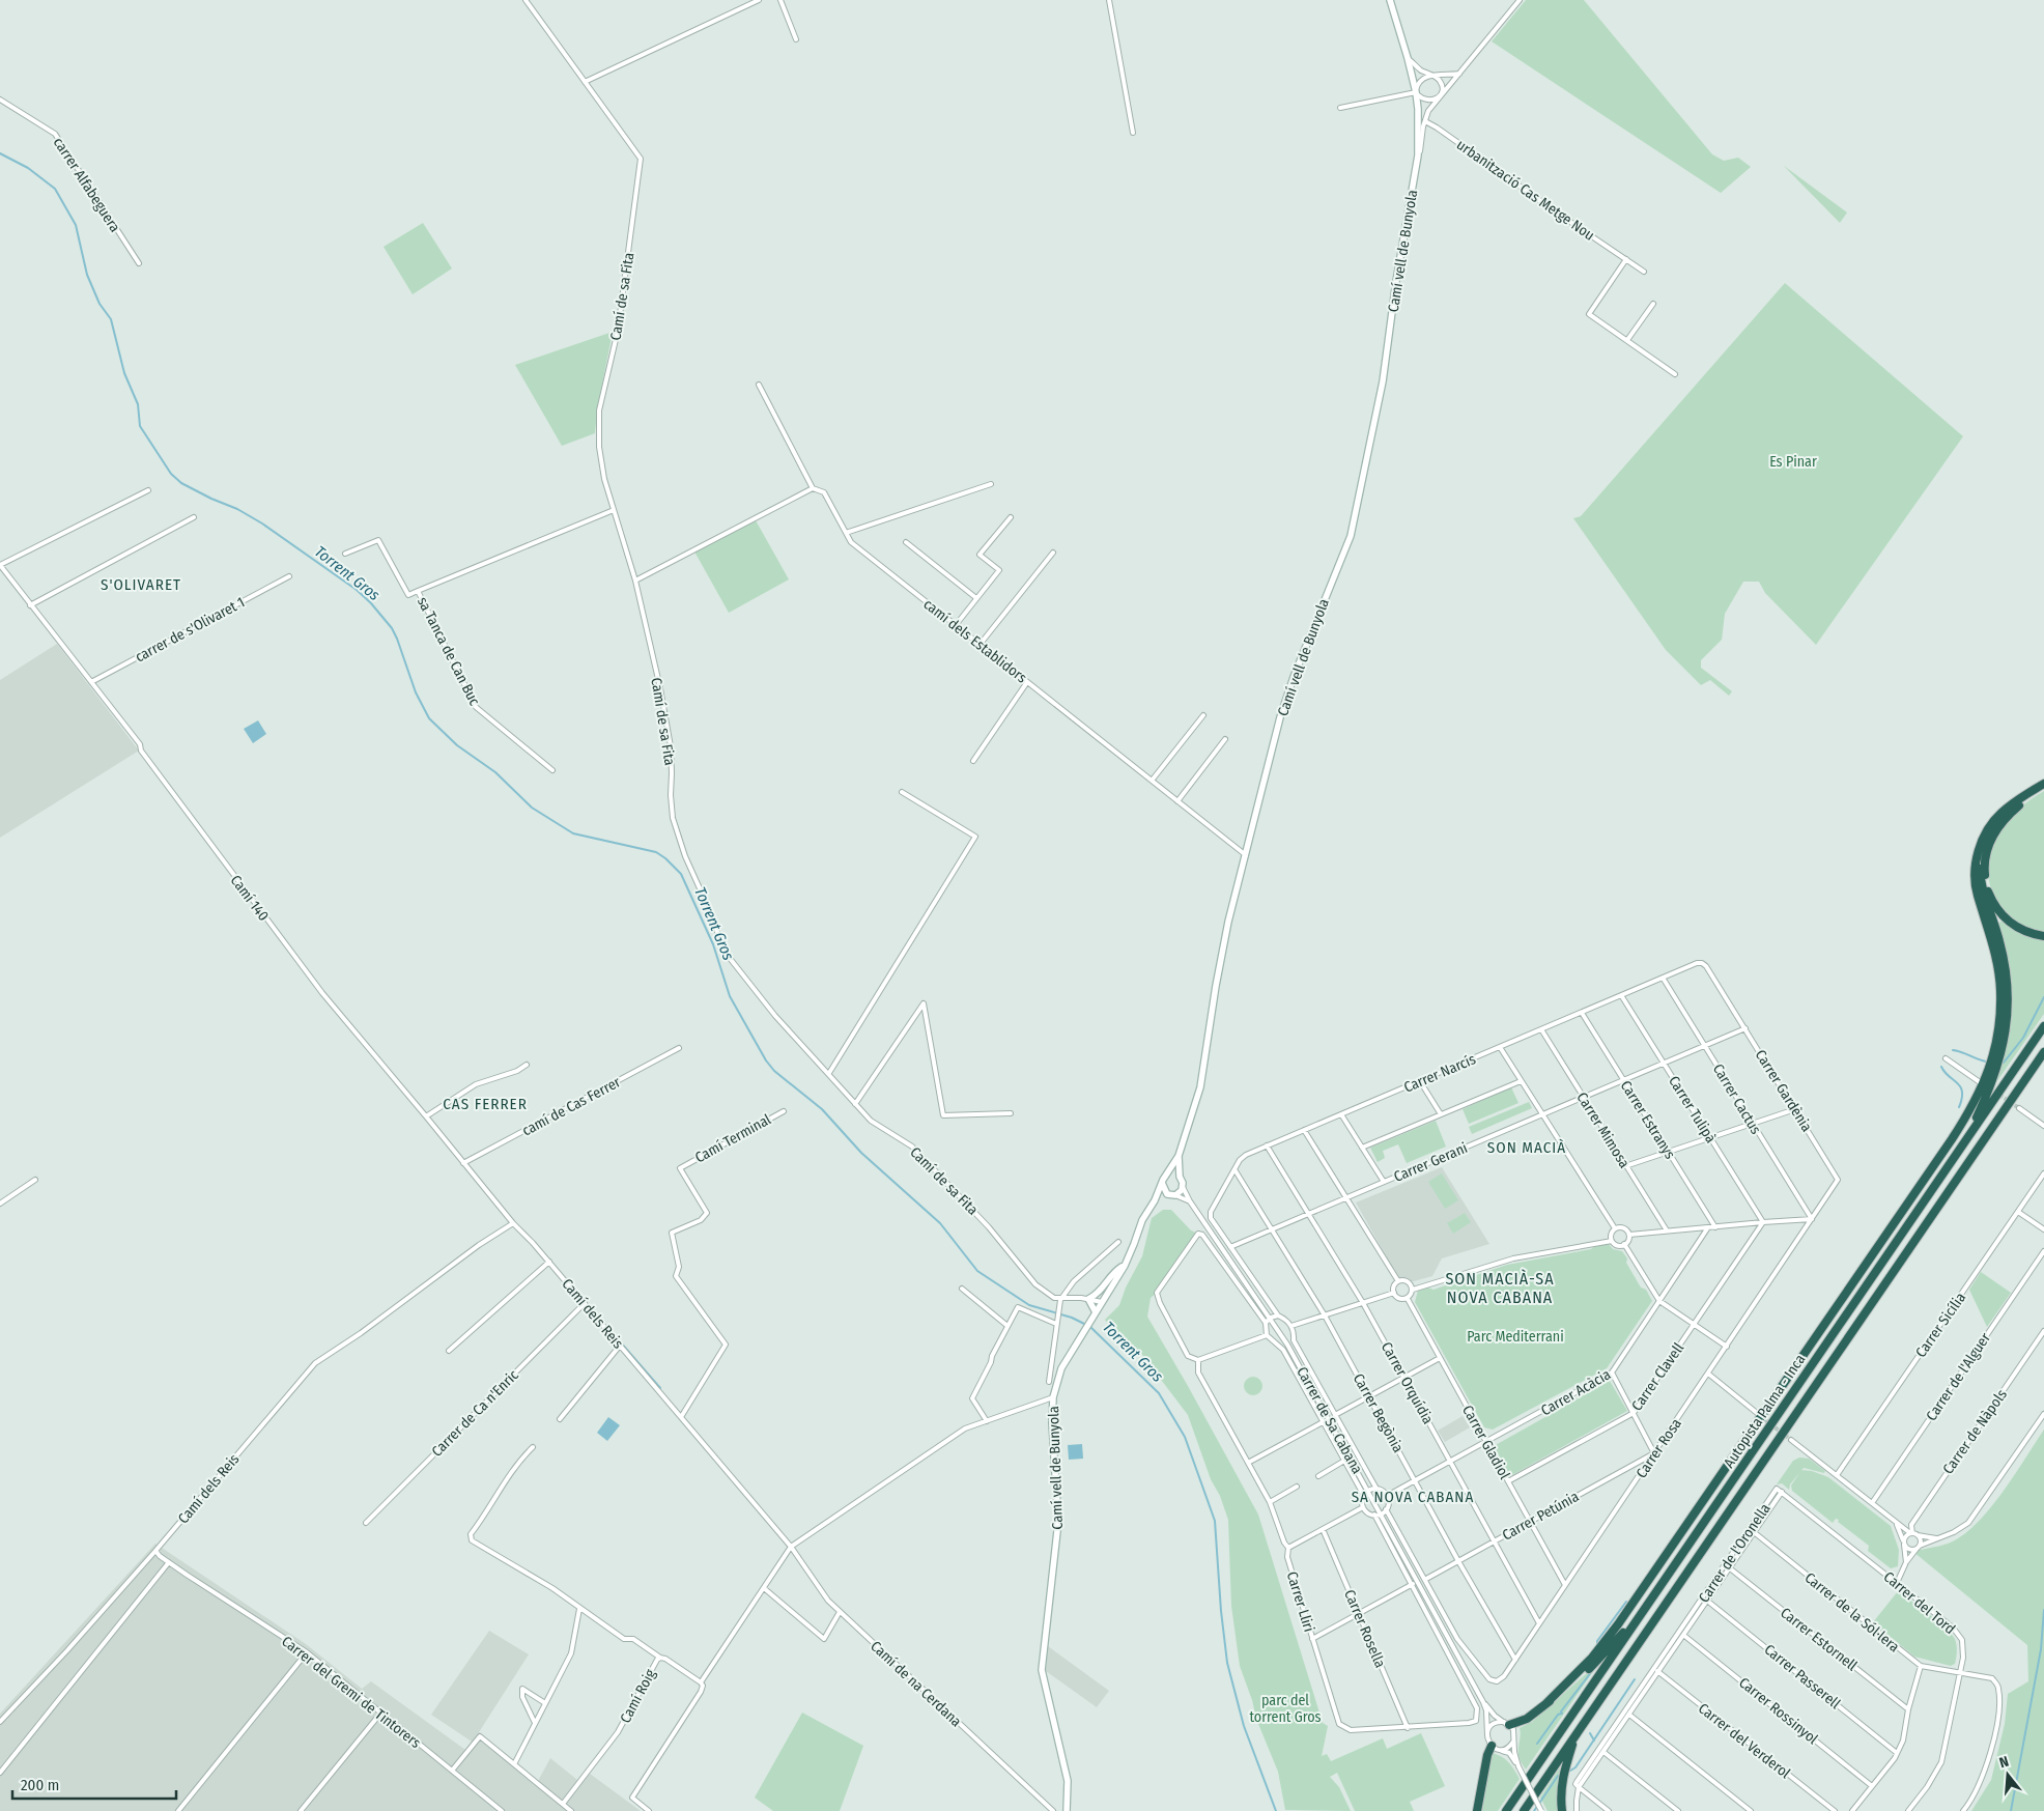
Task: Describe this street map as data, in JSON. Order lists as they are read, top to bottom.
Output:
{
  "streets": {
    "highway": ["Autopista Palma - Inca"],
    "street": [
      "carrer Alfabeguera",
      "urbanització Cas Metge Nou",
      "Camí vell de Bunyola",
      "Camí de sa Fita",
      "carrer de s'Olivaret 1",
      "camí dels Establidors",
      "sa Tanca de Can Buc",
      "Camí 140",
      "Carrer Narcís",
      "Carrer Gardènia",
      "Carrer Cactus",
      "camí de Cas Ferrer",
      "Carrer Tulipà",
      "Carrer Estranys",
      "Carrer Mimosa",
      "Camí Terminal",
      "Carrer Gerani",
      "Camí dels Reis",
      "Carrer Sicília",
      "Carrer Clavell",
      "Carrer de l'Alguer",
      "Carrer Orquídia",
      "Carrer Acàcia",
      "Carrer de Ca n'Enric",
      "Carrer Begònia",
      "Carrer de Sa Cabana",
      "Carrer de Nàpols",
      "Carrer Gladiol",
      "Carrer Rosa",
      "Carrer Petúnia",
      "Carrer de l'Oronella",
      "Carrer Lliri",
      "Carrer del Tord",
      "Carrer de la Sól·lera",
      "Carrer Rosella",
      "Carrer Estornell",
      "Carrer Passerell",
      "Camí de na Cerdana",
      "Carrer del Gremi de Tintorers",
      "Camí Roig",
      "Carrer Rossinyol",
      "Carrer del Verderol"
    ]
  },
  "crossings": [
    ["Camí vell de Bunyola", "Camí de sa Fita"],
    ["Camí vell de Bunyola", "camí dels Establidors"],
    ["Camí vell de Bunyola", "Carrer de Sa Cabana"],
    ["Camí de sa Fita", "sa Tanca de Can Buc"],
    ["carrer de s'Olivaret 1", "Camí 140"],
    ["Camí 140", "camí de Cas Ferrer"],
    ["Camí 140", "Camí dels Reis"],
    ["Carrer Narcís", "Carrer Gardènia"],
    ["Carrer Narcís", "Carrer Cactus"],
    ["Carrer Narcís", "Carrer Tulipà"],
    ["Carrer Narcís", "Carrer Estranys"],
    ["Carrer Narcís", "Carrer Mimosa"],
    ["Carrer Narcís", "Carrer Gerani"],
    ["Carrer Narcís", "Carrer Orquídia"],
    ["Carrer Narcís", "Carrer Begònia"],
    ["Carrer Gardènia", "Carrer Cactus"],
    ["Carrer Gardènia", "Carrer Gerani"],
    ["Carrer Gardènia", "Carrer Rosa"],
    ["Carrer Cactus", "Carrer Gerani"],
    ["Carrer Cactus", "Carrer Rosa"],
    ["Carrer Tulipà", "Carrer Gerani"],
    ["Carrer Tulipà", "Carrer Clavell"],
    ["Carrer Estranys", "Carrer Gerani"],
    ["Carrer Mimosa", "Carrer Gerani"],
    ["Camí Terminal", "Camí dels Reis"],
    ["Carrer Gerani", "Carrer Orquídia"],
    ["Carrer Gerani", "Carrer Begònia"],
    ["Camí dels Reis", "Carrer de Ca n'Enric"],
    ["Camí dels Reis", "Camí de na Cerdana"],
    ["Carrer Clavell", "Carrer Gladiol"],
    ["Carrer Orquídia", "Carrer Acàcia"],
    ["Carrer Orquídia", "Carrer Rosa"],
    ["Carrer Orquídia", "Carrer Petúnia"],
    ["Carrer Acàcia", "Carrer Begònia"],
    ["Carrer Acàcia", "Carrer Gladiol"],
    ["Carrer Begònia", "Carrer Rosa"],
    ["Carrer Begònia", "Carrer Petúnia"],
    ["Carrer Gladiol", "Carrer Rosa"],
    ["Carrer Gladiol", "Carrer Petúnia"],
    ["Carrer Rosa", "Carrer Petúnia"],
    ["Carrer de l'Oronella", "Carrer del Tord"],
    ["Carrer de l'Oronella", "Carrer de la Sól·lera"],
    ["Carrer de l'Oronella", "Carrer Estornell"],
    ["Carrer de l'Oronella", "Carrer Passerell"],
    ["Carrer de l'Oronella", "Carrer Rossinyol"],
    ["Carrer de l'Oronella", "Carrer del Verderol"],
    ["Carrer Lliri", "Carrer Rosella"],
    ["Carrer del Tord", "Carrer de la Sól·lera"]
  ],
  "districts": [
    "S'OLIVARET",
    "CAS FERRER",
    "SON MACIÀ",
    "SON MACIÀ-SA NOVA CABANA",
    "SA NOVA CABANA"
  ],
  "water": ["Torrent Gros"],
  "parks": ["Es Pinar", "Parc Mediterrani", "parc del torrent Gros"],
  "scale_bar": "200 m",
  "north": "top"
}
